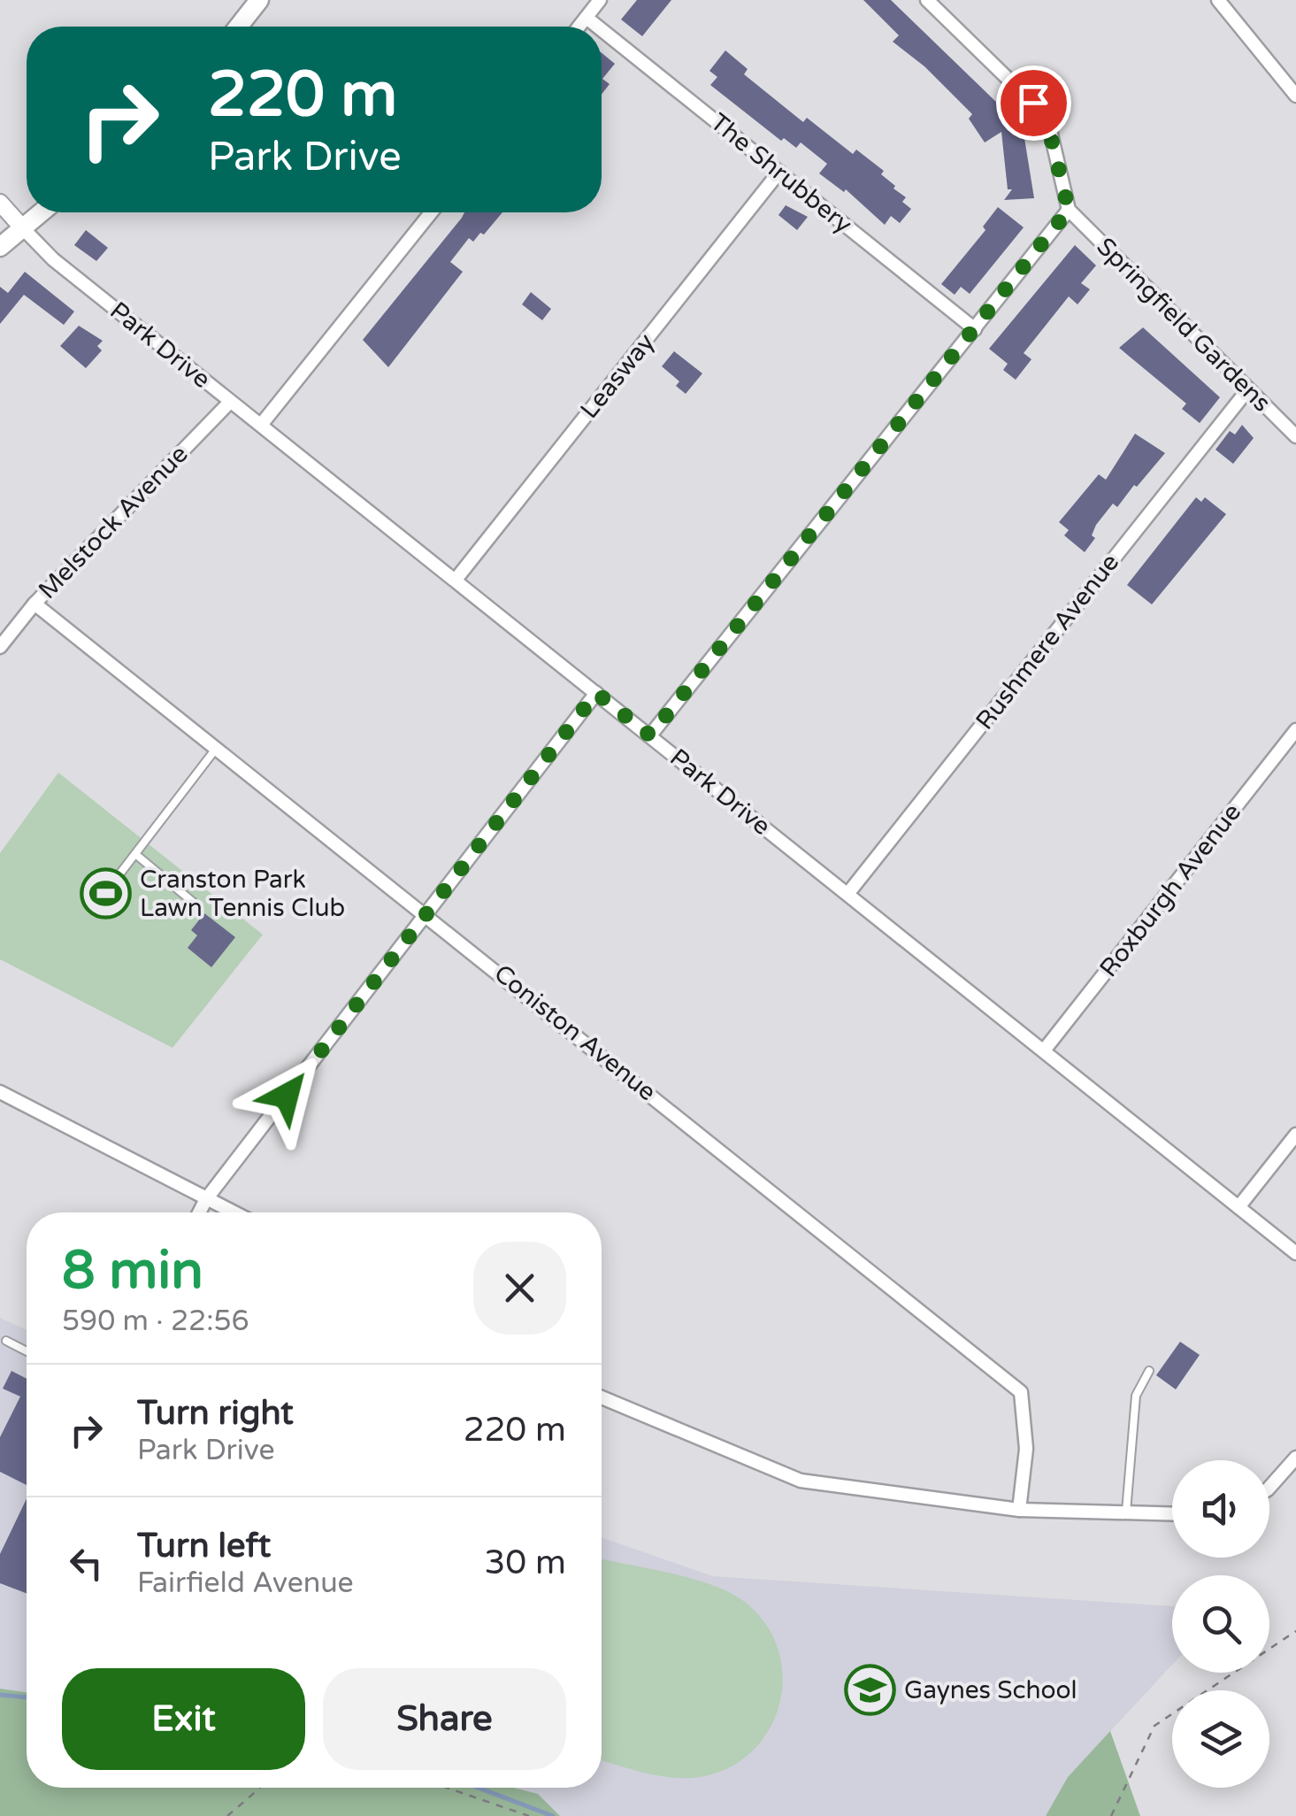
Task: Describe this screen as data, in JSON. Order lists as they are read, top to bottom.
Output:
{
  "streets": {
    "street": [
      "The Shrubbery",
      "Springfield Gardens",
      "Park Drive",
      "Leasway",
      "Melstock Avenue",
      "Rushmere Avenue",
      "Roxburgh Avenue",
      "Coniston Avenue"
    ]
  },
  "crossings": [
    ["The Shrubbery", "Leasway"],
    ["Springfield Gardens", "Rushmere Avenue"],
    ["Park Drive", "Leasway"],
    ["Park Drive", "Melstock Avenue"],
    ["Park Drive", "Rushmere Avenue"],
    ["Park Drive", "Roxburgh Avenue"],
    ["Melstock Avenue", "Coniston Avenue"]
  ],
  "places": {
    "sports": ["Cranston Park Lawn Tennis Club"],
    "school or university": ["Gaynes School"]
  },
  "page": {
    "turn": ["220 m", "Park Drive"],
    "heading": ["8 min", "590 m · 22:56"],
    "list": [
      {
        "name": "Turn right",
        "note": "Park Drive",
        "value": "220 m"
      },
      {
        "name": "Turn left",
        "note": "Fairfield Avenue",
        "value": "30 m"
      }
    ],
    "buttons": ["Exit", "Share"]
  }
}
